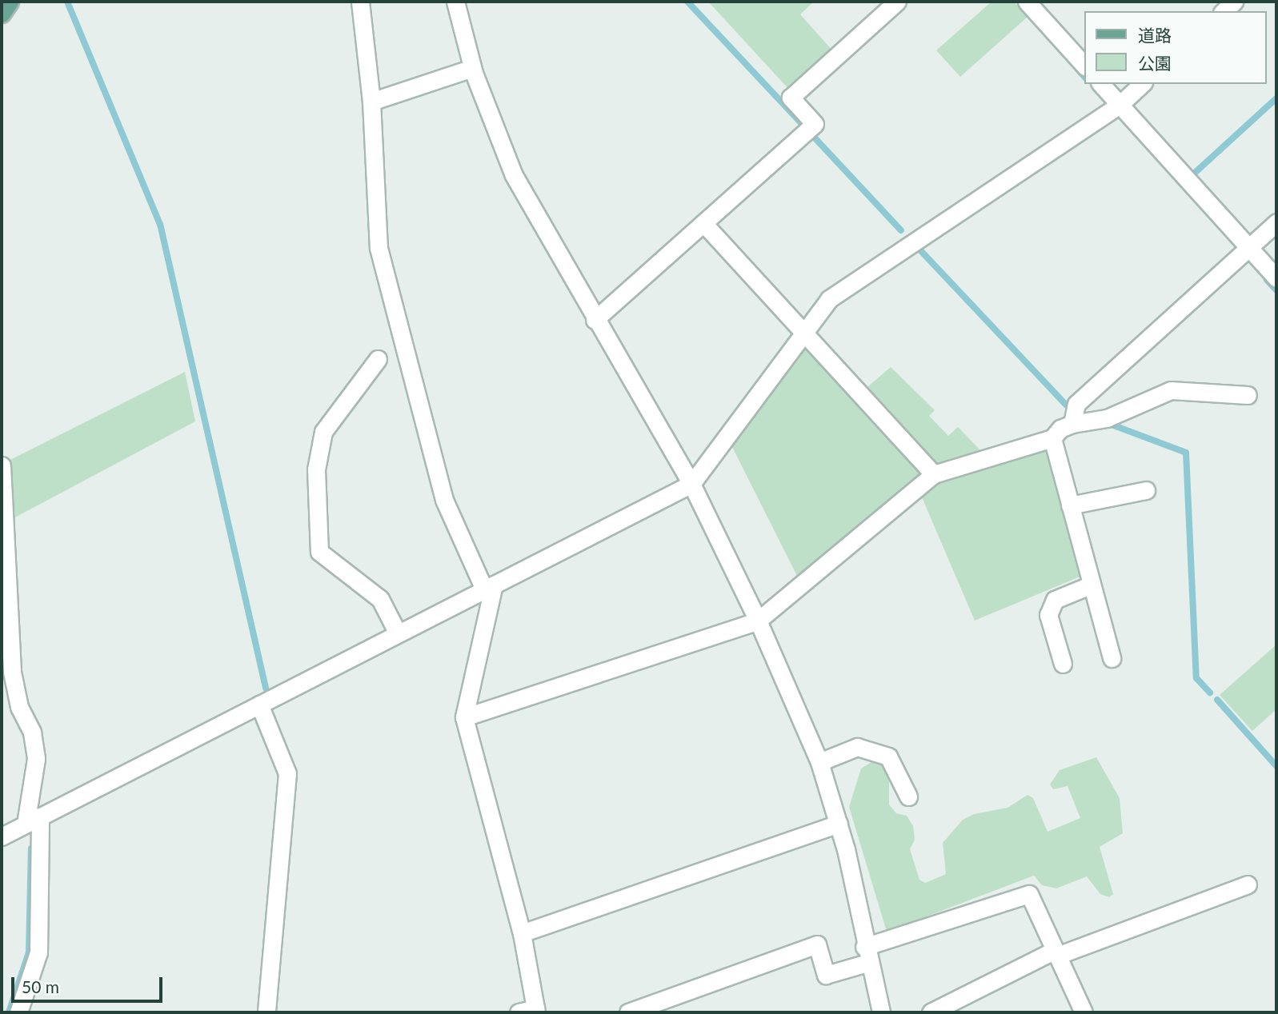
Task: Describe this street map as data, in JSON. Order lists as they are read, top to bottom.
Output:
{
  "legend": ["道路", "公園"],
  "scale_bar": "50 m"
}
